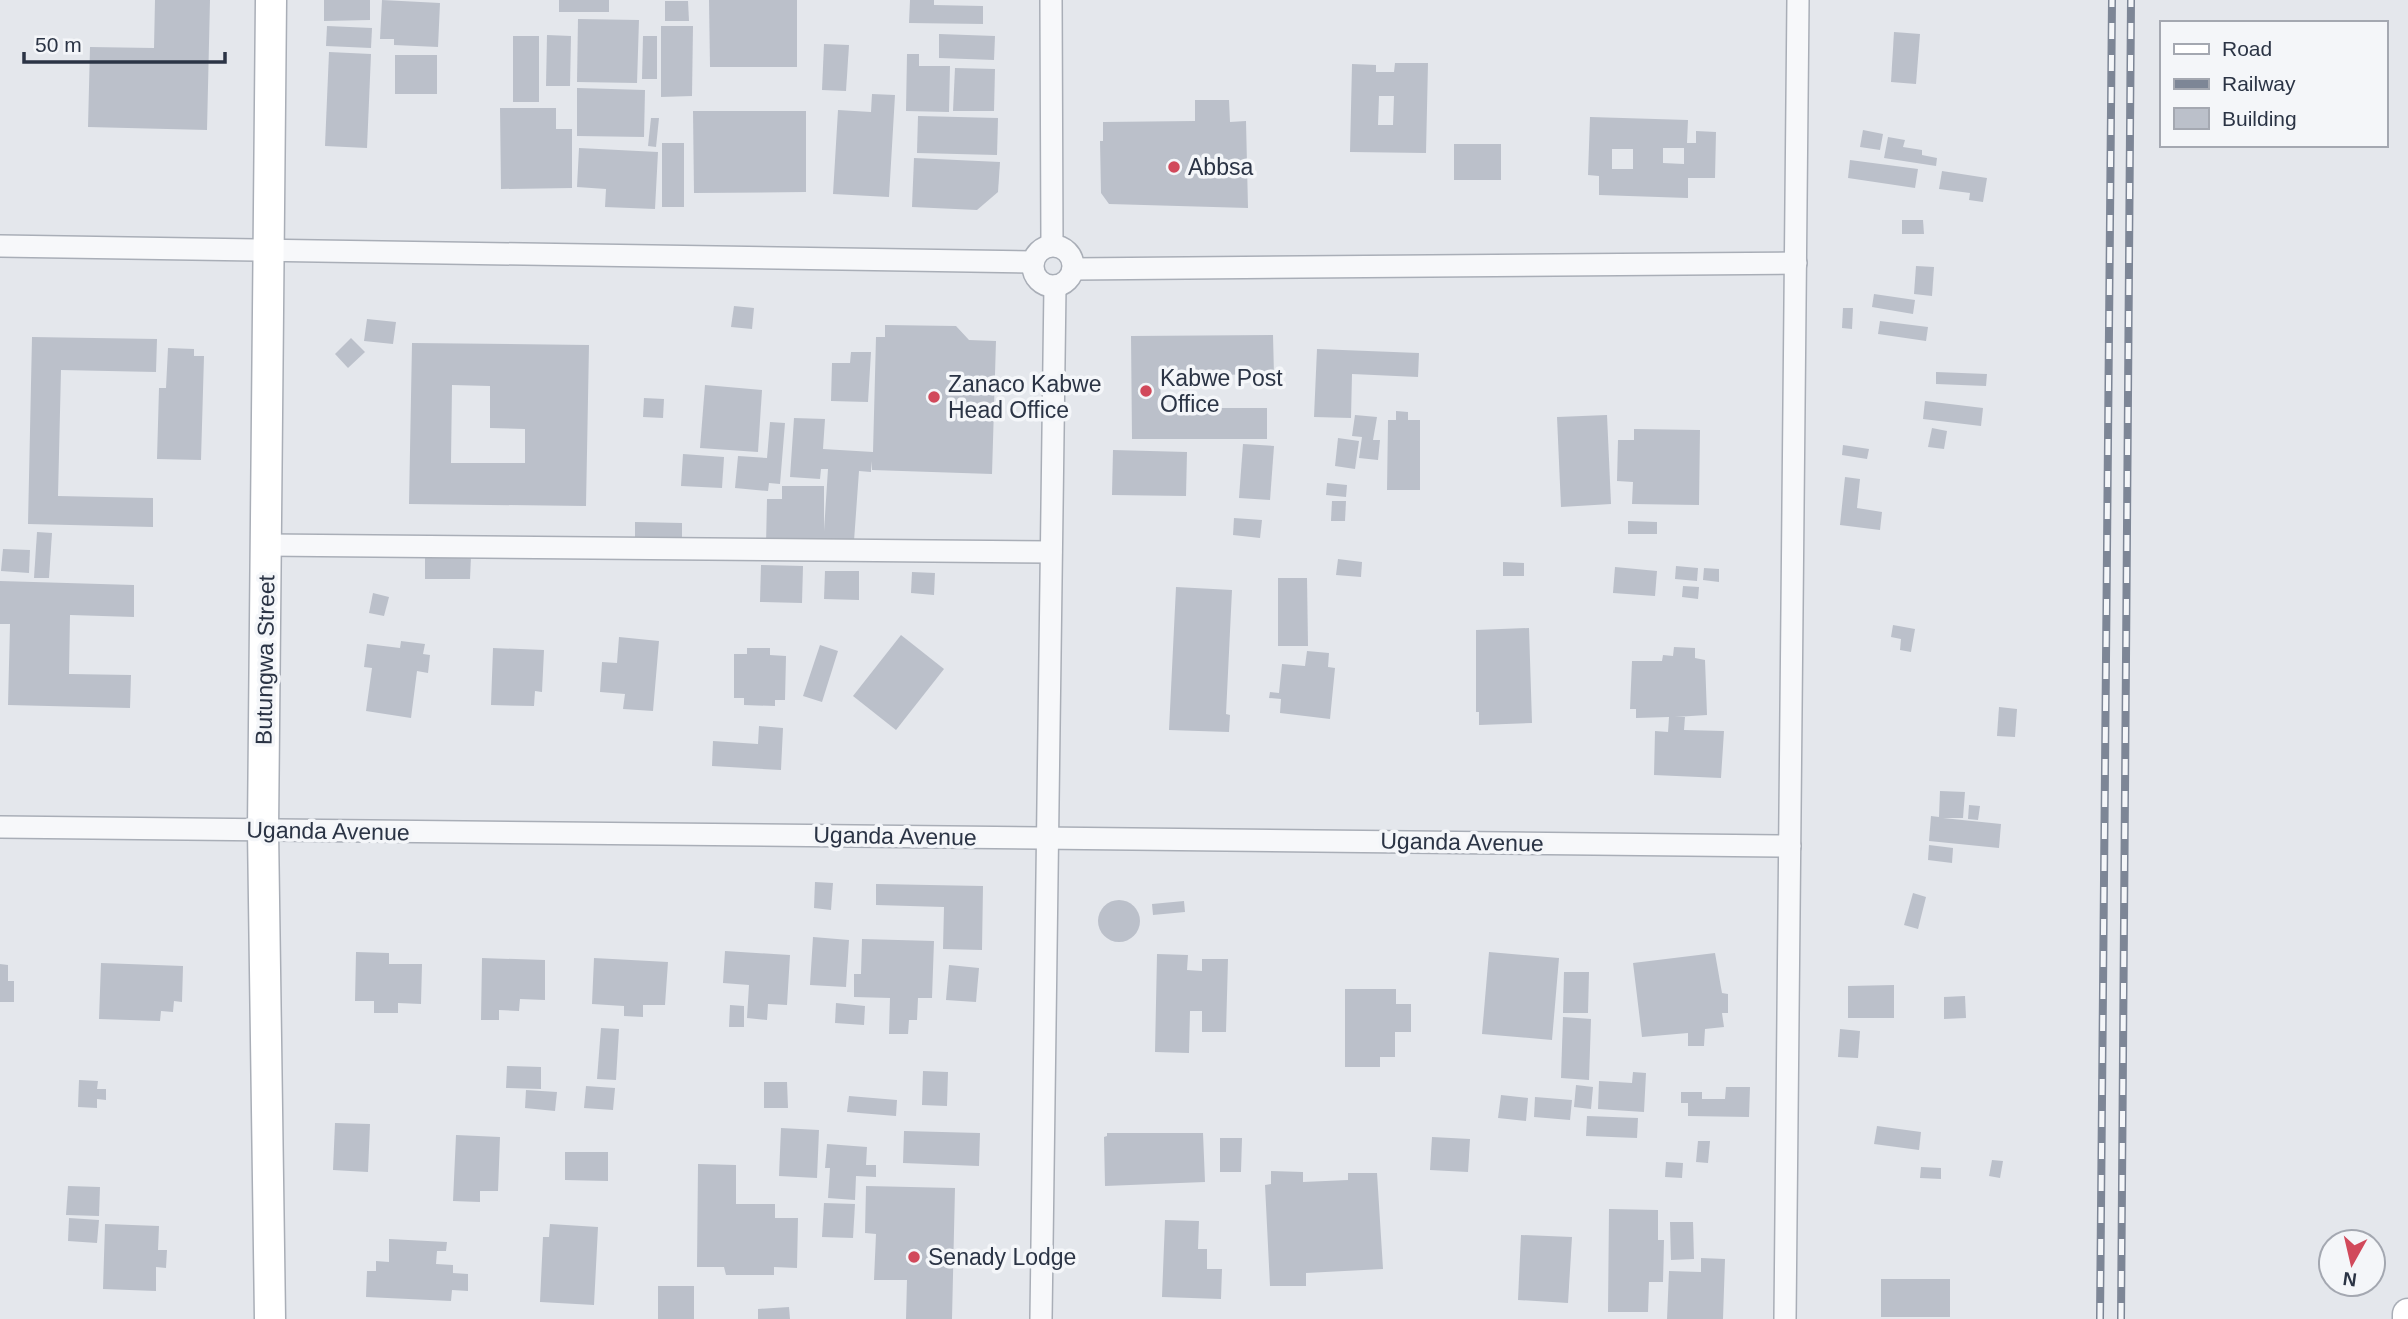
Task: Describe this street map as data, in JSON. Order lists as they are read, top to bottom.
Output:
{
  "streets": {
    "main road": ["Butungwa Street"],
    "street": ["Uganda Avenue"]
  },
  "crossings": [
    ["Butungwa Street", "Uganda Avenue"]
  ],
  "places": [
    "Abbsa",
    "Kabwe Post Office",
    "Zanaco Kabwe Head Office",
    "Senady Lodge"
  ],
  "legend": ["Road", "Railway", "Building"],
  "scale_bar": "50 m",
  "north": "bottom"
}
